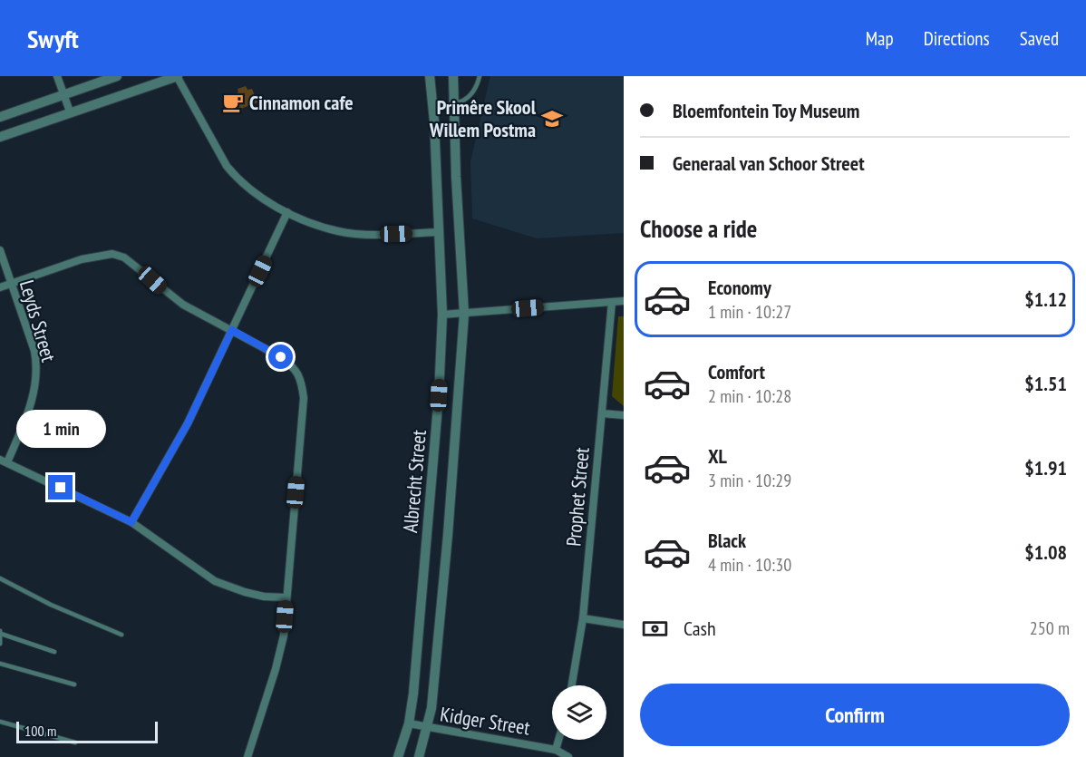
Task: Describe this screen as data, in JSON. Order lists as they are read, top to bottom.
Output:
{
  "streets": {
    "street": [
      "Leyds Street",
      "Albrecht Street",
      "Prophet Street",
      "Kidger Street"
    ]
  },
  "crossings": [
    ["Albrecht Street", "Kidger Street"]
  ],
  "places": {
    "cafe": ["Cinnamon cafe"],
    "school or university": ["Primêre Skool Willem Postma"]
  },
  "scale_bar": "100 m",
  "page": {
    "header": "Swyft",
    "nav": ["Map", "Directions", "Saved"],
    "banner": ["Bloemfontein Toy Museum", "Generaal van Schoor Street"],
    "heading": "Choose a ride",
    "list": [
      {
        "name": "Economy",
        "note": "1 min · 10:27",
        "value": "$1.12"
      },
      {
        "name": "Comfort",
        "note": "2 min · 10:28",
        "value": "$1.51"
      },
      {
        "name": "XL",
        "note": "3 min · 10:29",
        "value": "$1.91"
      },
      {
        "name": "Black",
        "note": "4 min · 10:30",
        "value": "$1.08"
      }
    ],
    "bubble": "1 min",
    "pay": ["Cash", "250 m"],
    "buttons": "Confirm",
    "scale": "100 m"
  }
}
